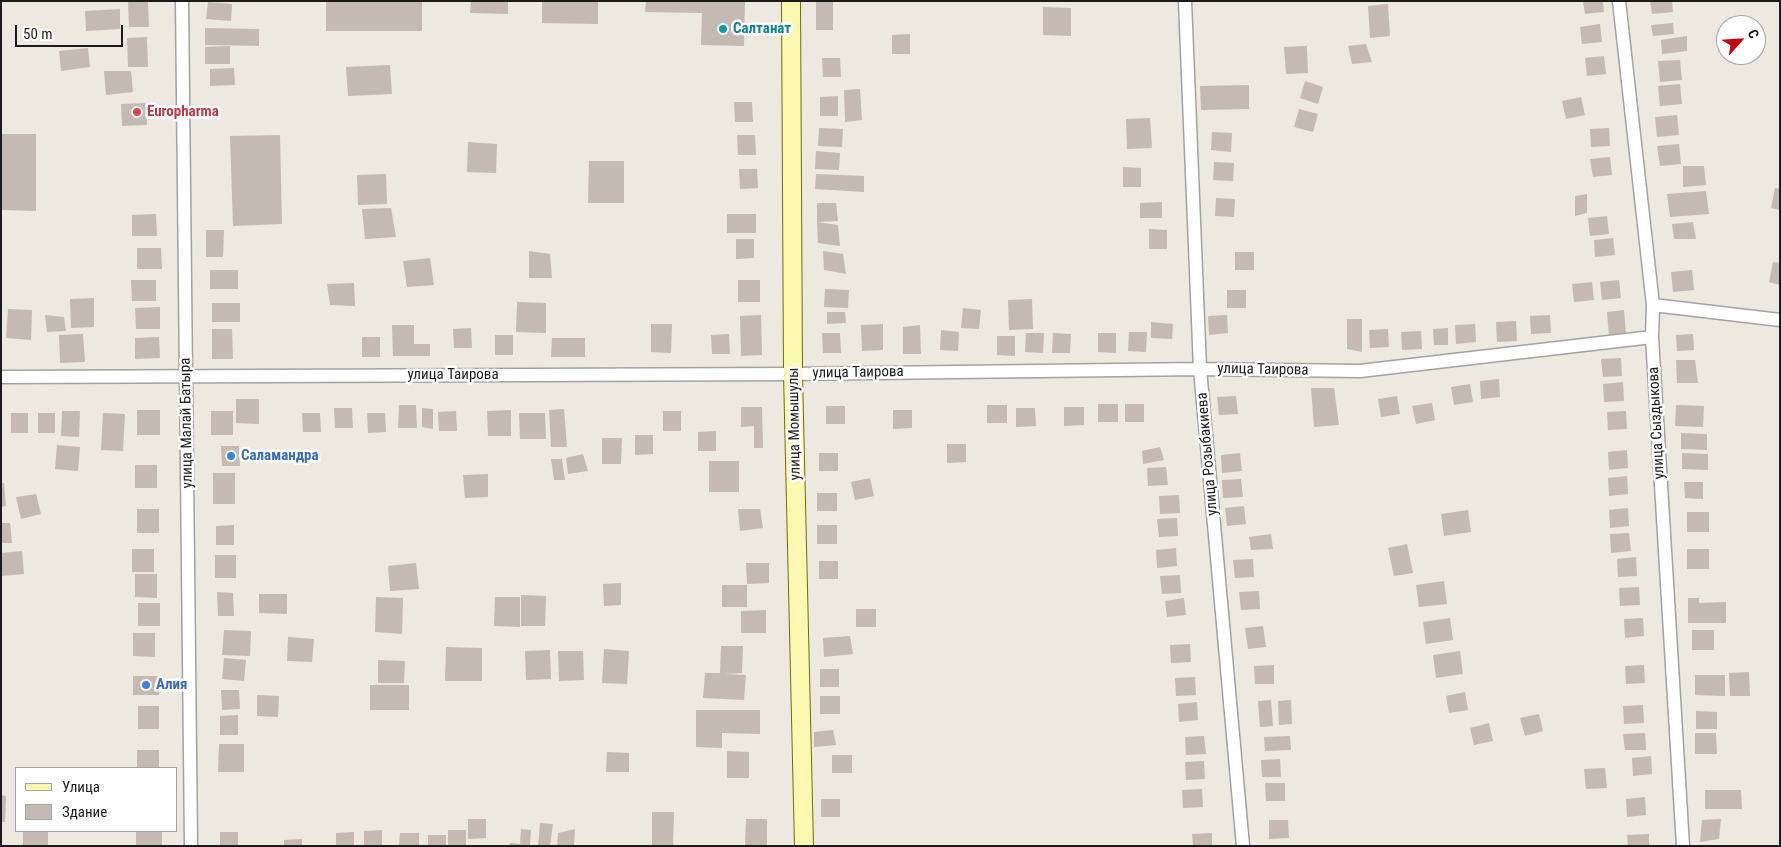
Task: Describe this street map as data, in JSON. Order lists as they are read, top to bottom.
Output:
{
  "streets": {
    "street": [
      "улица Таирова",
      "улица Малай Батыра",
      "улица Сыздыкова",
      "улица Момышулы",
      "улица Розыбакиева"
    ]
  },
  "crossings": [
    ["улица Таирова", "улица Малай Батыра"],
    ["улица Таирова", "улица Сыздыкова"],
    ["улица Таирова", "улица Момышулы"],
    ["улица Таирова", "улица Розыбакиева"]
  ],
  "places": [
    "Салтанат",
    "Europharma",
    "Саламандра",
    "Алия"
  ],
  "legend": ["Улица", "Здание"],
  "scale_bar": "50 m",
  "north": "top right"
}
